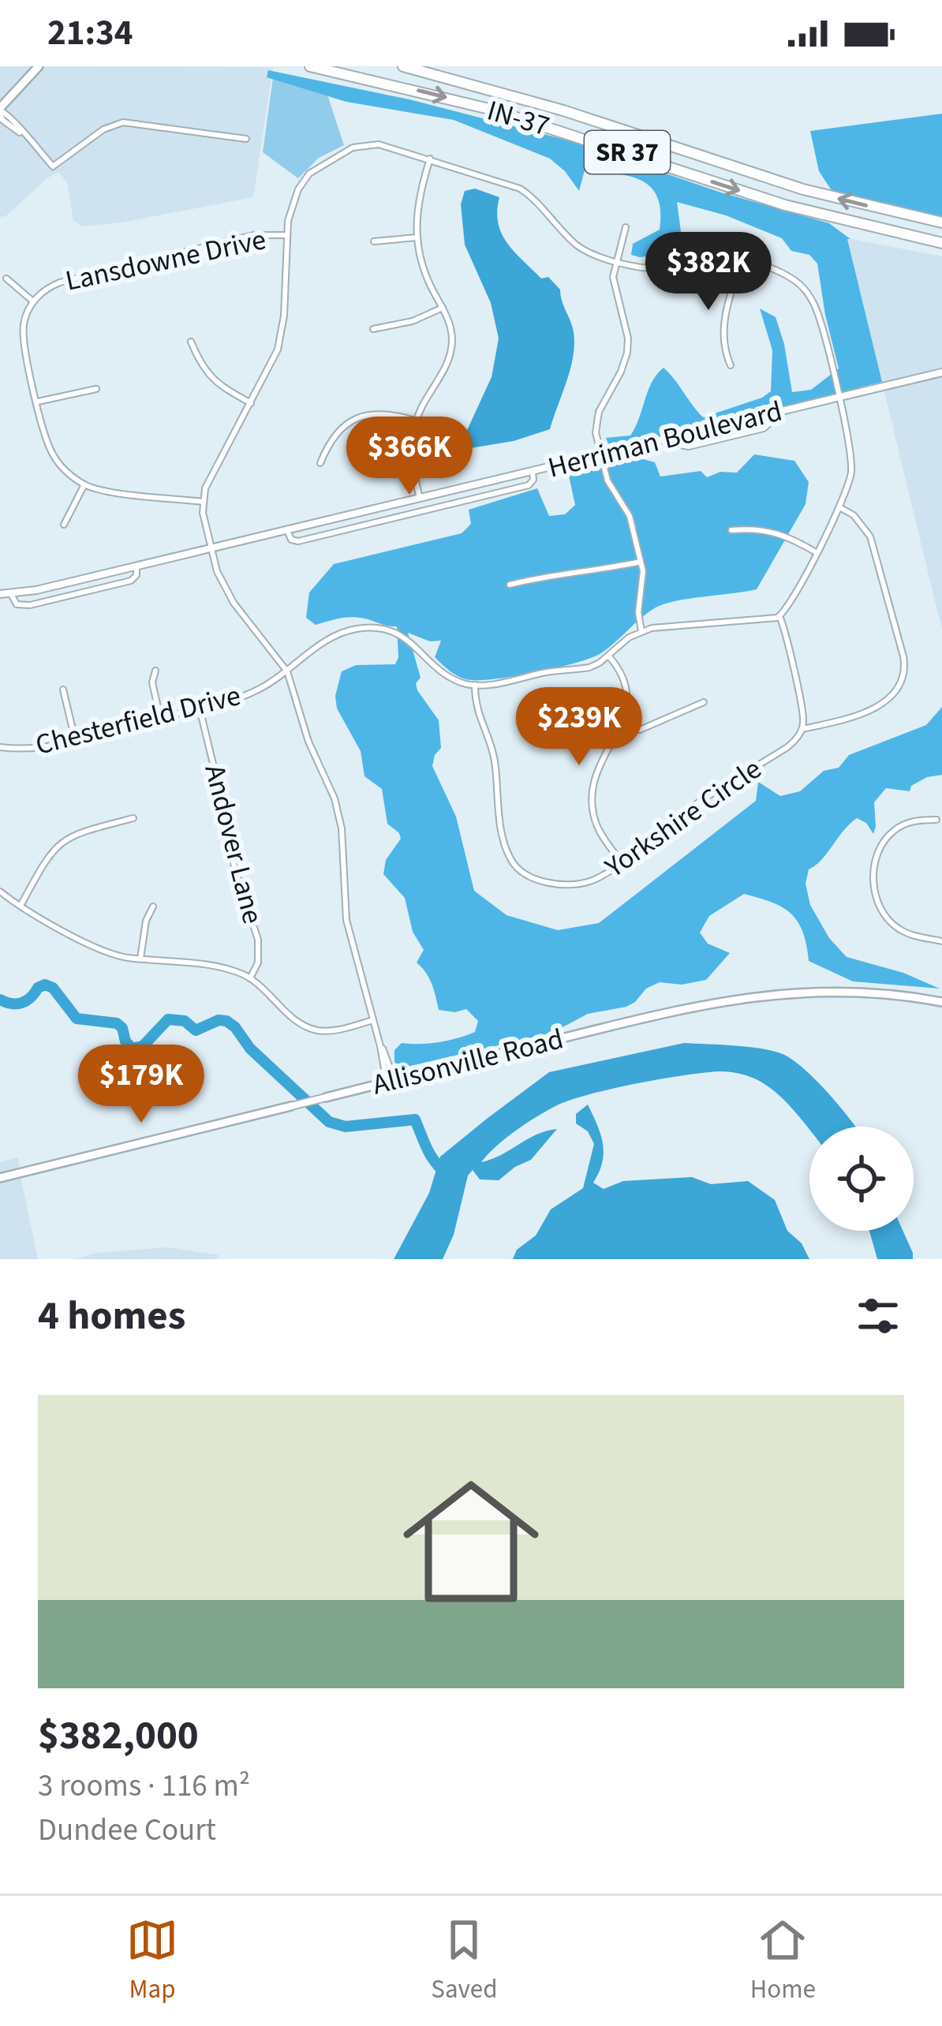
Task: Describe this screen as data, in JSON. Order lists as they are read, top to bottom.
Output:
{
  "streets": {
    "highway": ["IN-37", "SR 37"],
    "main road": ["Allisonville Road"],
    "street": [
      "Lansdowne Drive",
      "Herriman Boulevard",
      "Chesterfield Drive",
      "Yorkshire Circle",
      "Andover Lane"
    ]
  },
  "crossings": [
    ["Chesterfield Drive", "Yorkshire Circle"],
    ["Chesterfield Drive", "Andover Lane"]
  ],
  "page": {
    "status": "21:34",
    "price": [
      "$382K",
      "$366K",
      "$239K",
      "$179K"
    ],
    "heading": "4 homes",
    "list": [
      {
        "name": "$382,000",
        "note": "3 rooms · 116 m² · Dundee Court"
      }
    ],
    "tabs": ["Map", "Saved", "Home"]
  }
}
